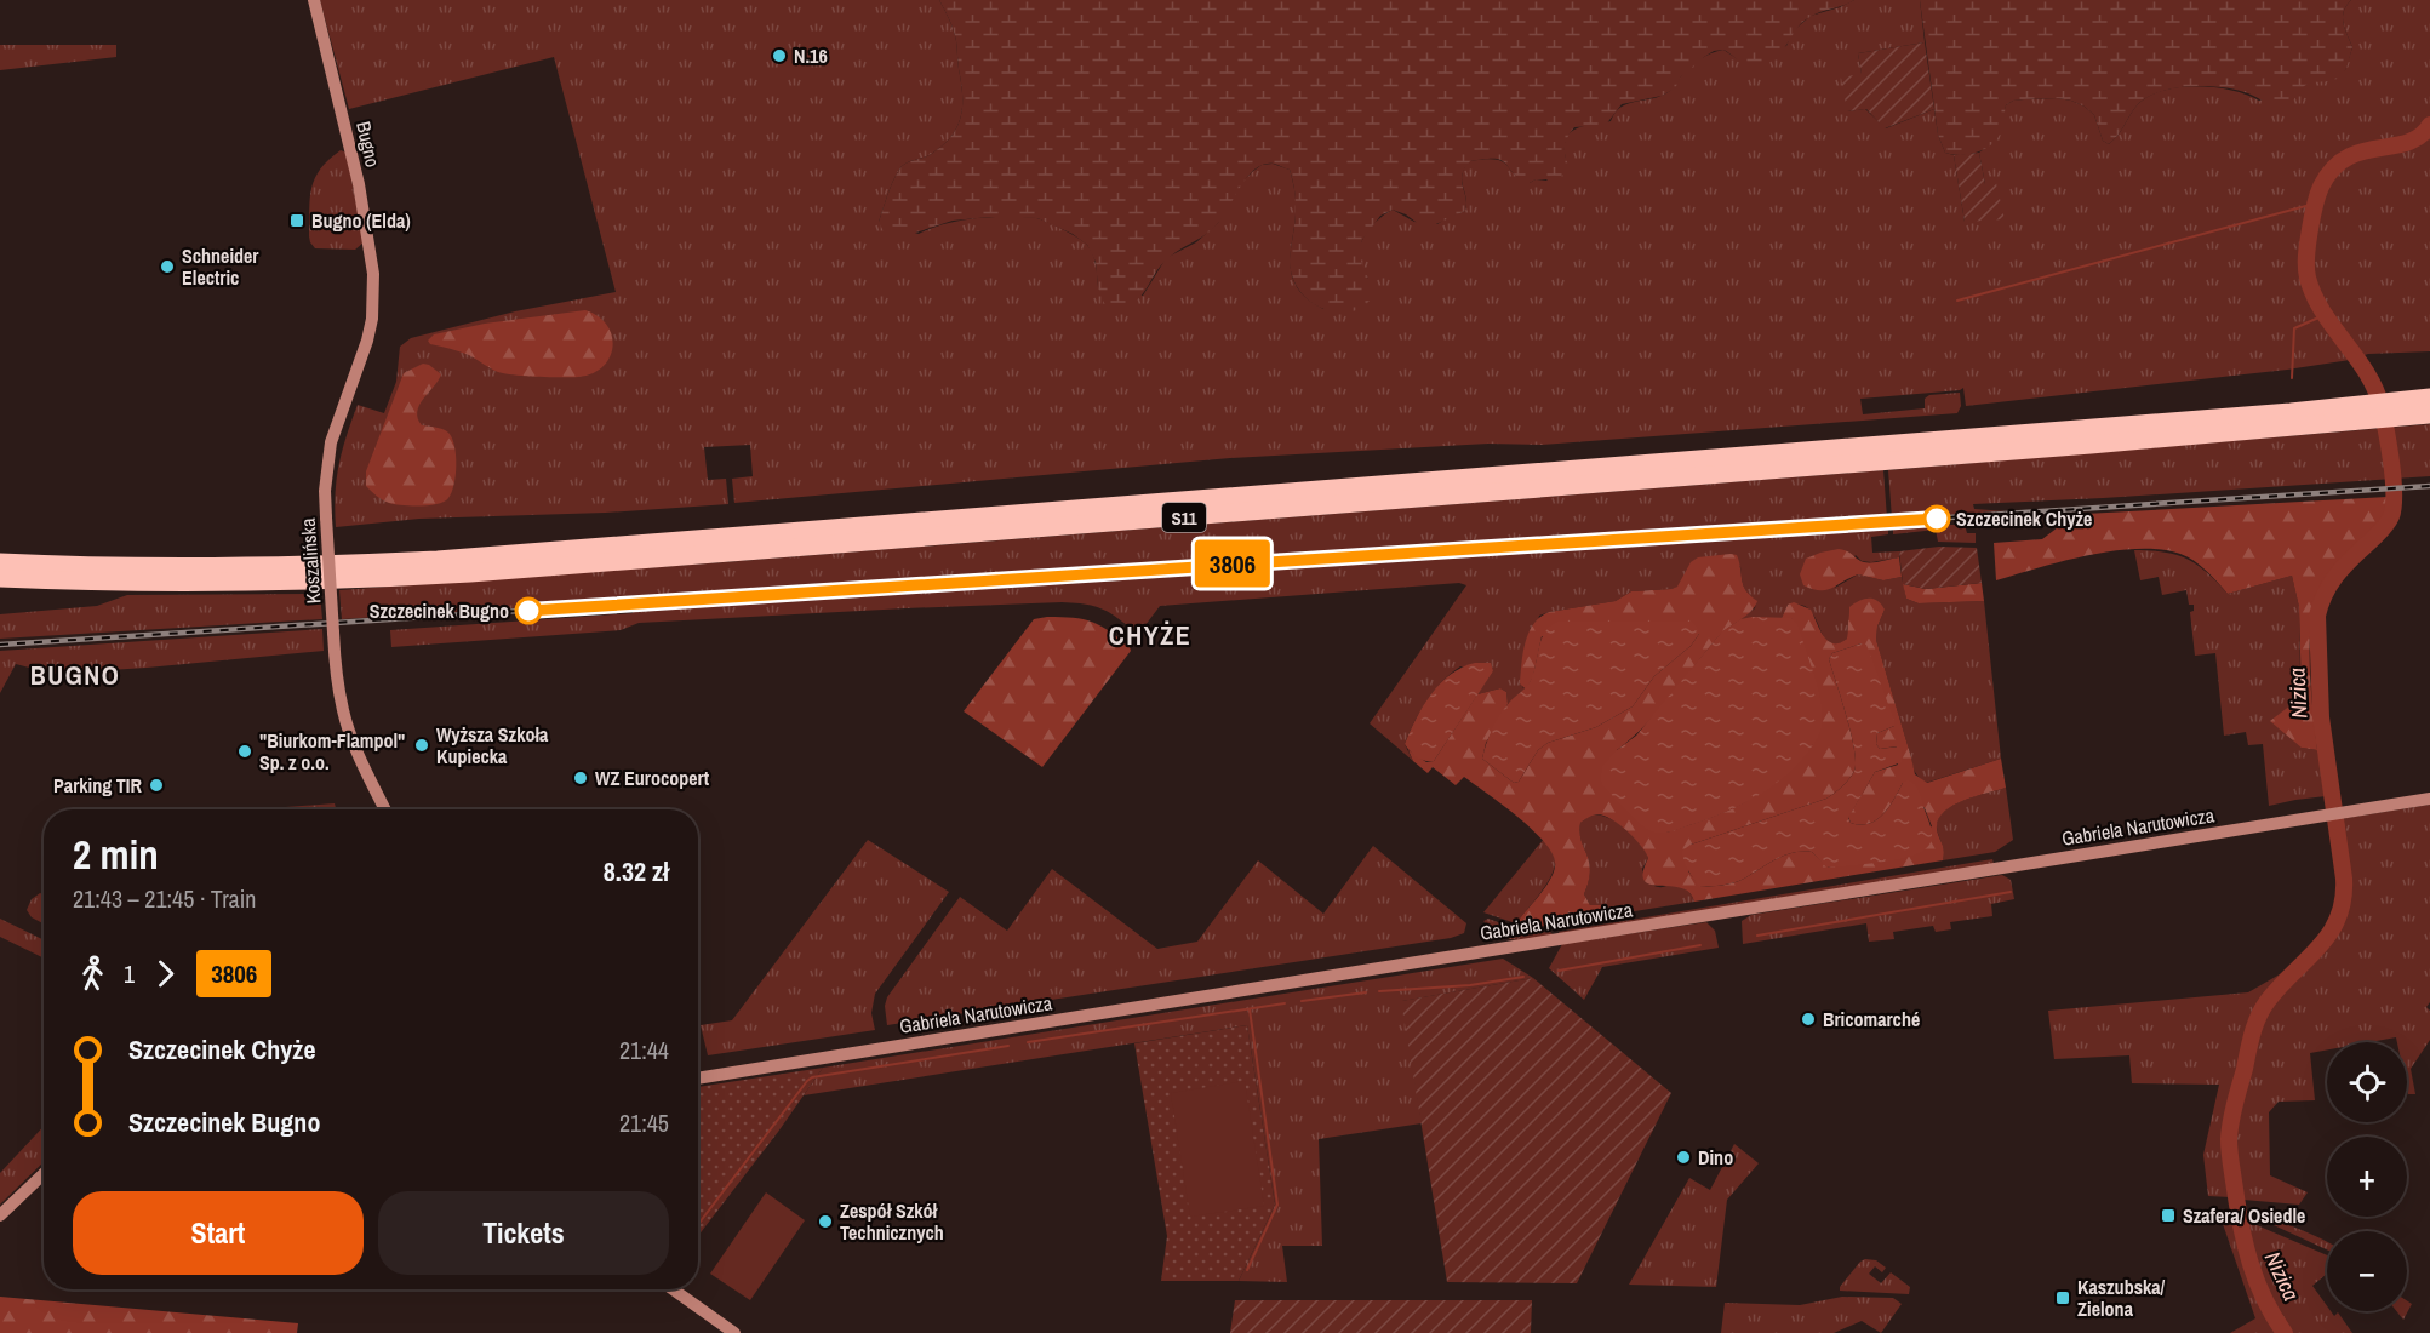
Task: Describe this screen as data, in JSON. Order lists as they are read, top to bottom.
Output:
{
  "streets": {
    "highway": ["S11"],
    "main road": ["Bugno", "Koszalińska", "Gabriela Narutowicza"]
  },
  "crossings": [
    ["Bugno", "Koszalińska"]
  ],
  "districts": ["CHYŻE", "BUGNO"],
  "water": ["Nizica"],
  "places": {
    "other": [
      "N.16",
      "Schneider Electric",
      "Szczecinek Chyże",
      "Szczecinek Bugno",
      "Wyższa Szkoła Kupiecka",
      "\"Biurkom-Flampol\" Sp. z o.o.",
      "WZ Eurocopert",
      "Parking TIR",
      "Bricomarché",
      "Dino",
      "Zespół Szkół Technicznych"
    ],
    "transit": ["Bugno (Elda)", "Szafera/ Osiedle", "Kaszubska/ Zielona"]
  },
  "page": {
    "on_map": "3806",
    "heading": ["2 min", "21:43 – 21:45 · Train", "8.32 zł"],
    "legs": ["1", "3806"],
    "list": [
      {
        "name": "Szczecinek Chyże",
        "value": "21:44"
      },
      {
        "name": "Szczecinek Bugno",
        "value": "21:45"
      }
    ],
    "map_buttons": ["+", "−"],
    "buttons": ["Start", "Tickets"]
  }
}
